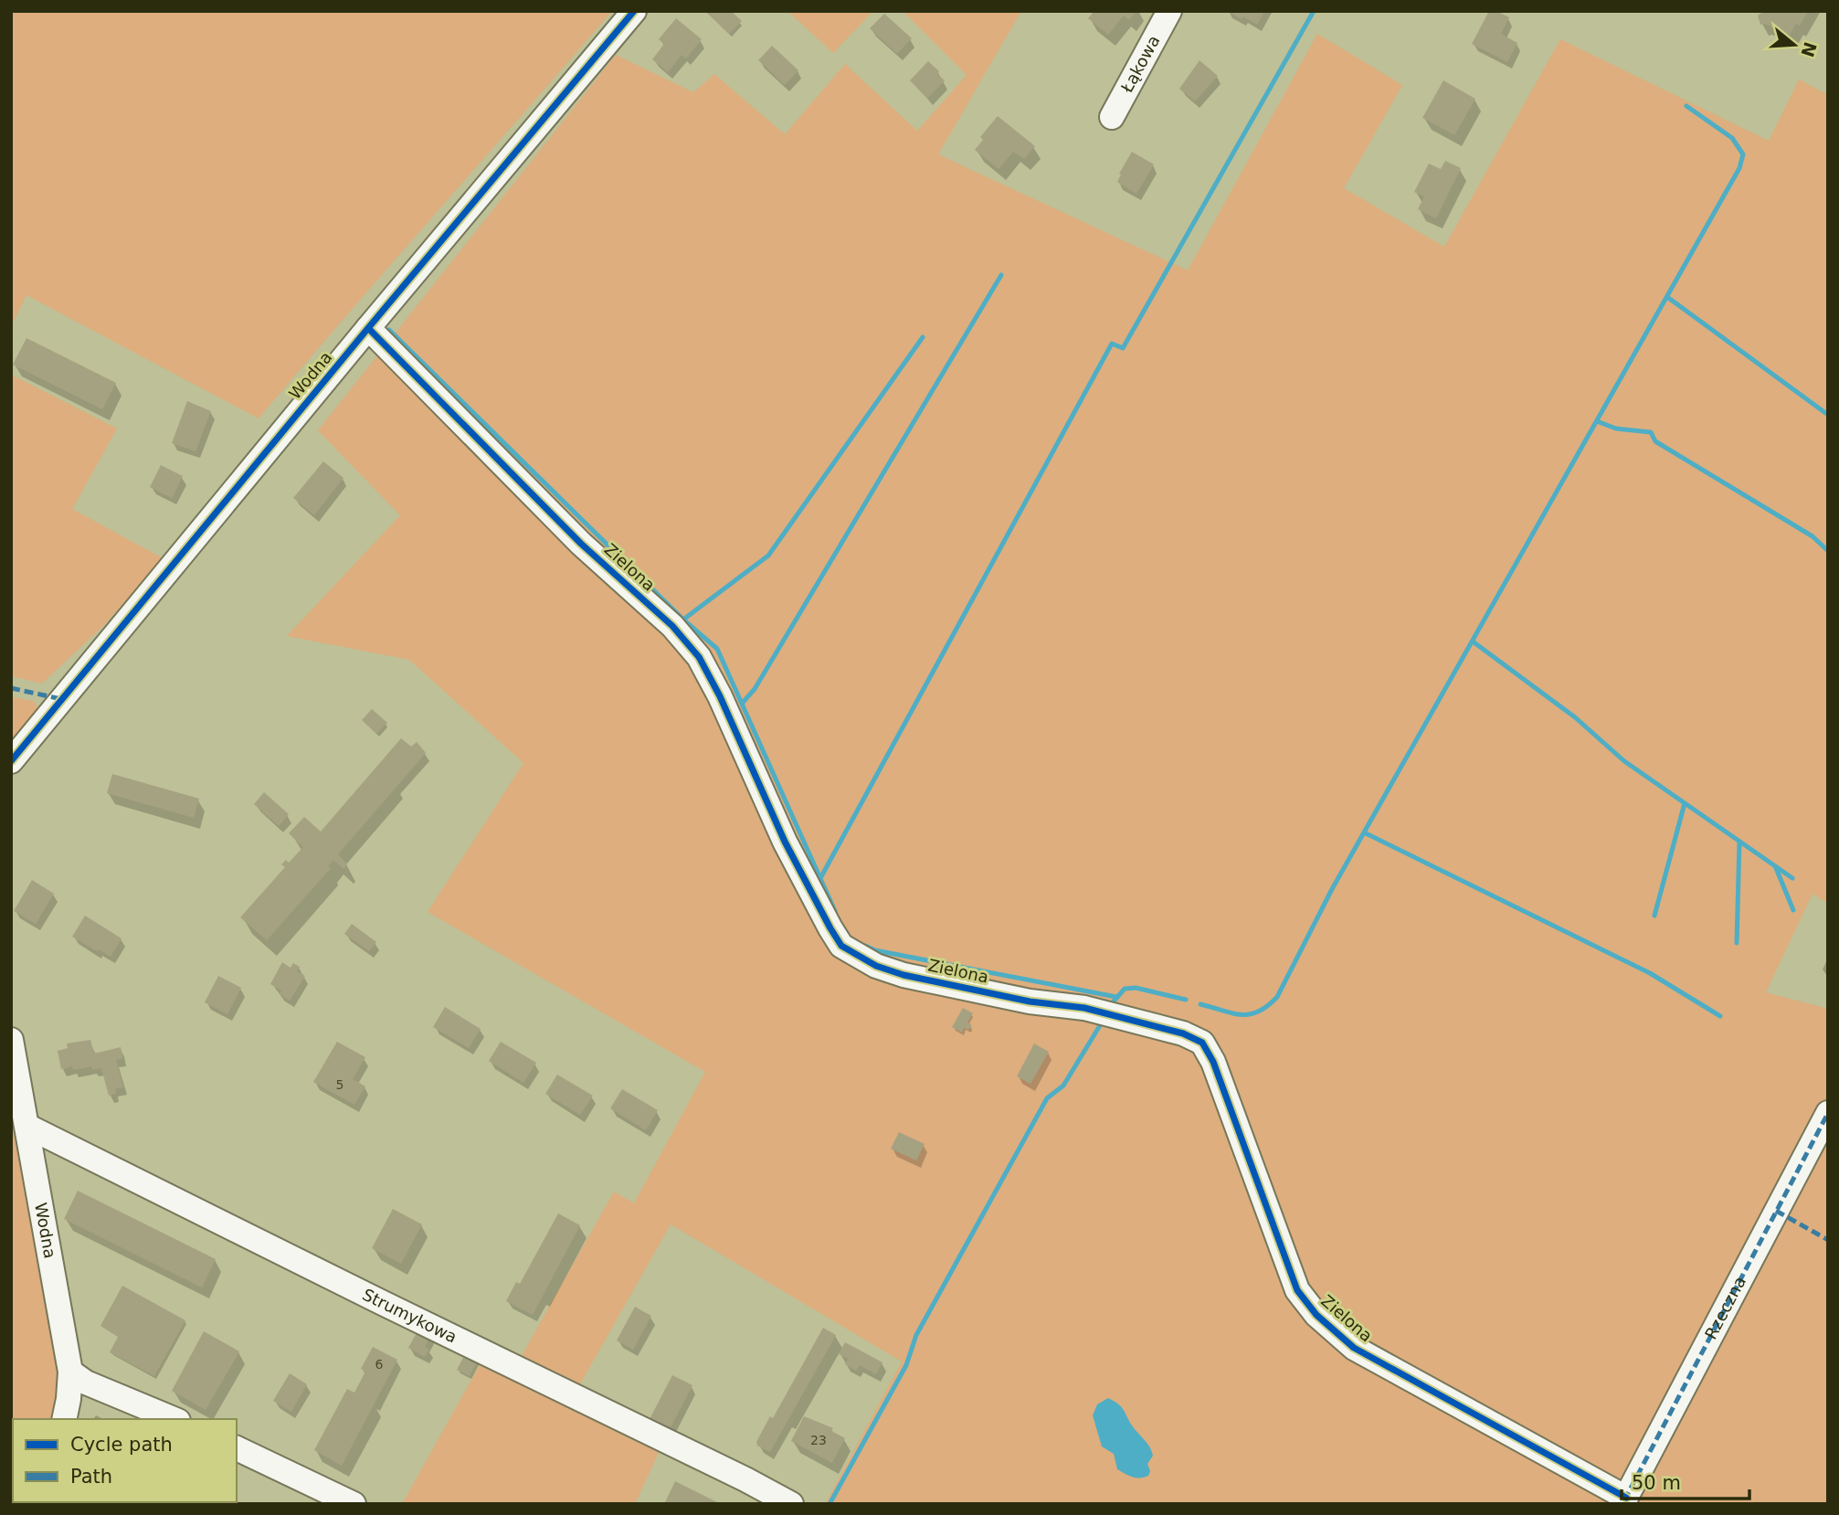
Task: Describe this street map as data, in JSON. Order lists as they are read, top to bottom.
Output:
{
  "streets": {
    "street": [
      "Łąkowa",
      "Wodna",
      "Zielona",
      "Rzeczna",
      "Strumykowa"
    ]
  },
  "crossings": [
    ["Wodna", "Zielona"],
    ["Wodna", "Strumykowa"],
    ["Zielona", "Rzeczna"]
  ],
  "house_numbers": ["5", "6", "23"],
  "legend": ["Cycle path", "Path"],
  "scale_bar": "50 m",
  "north": "right"
}
